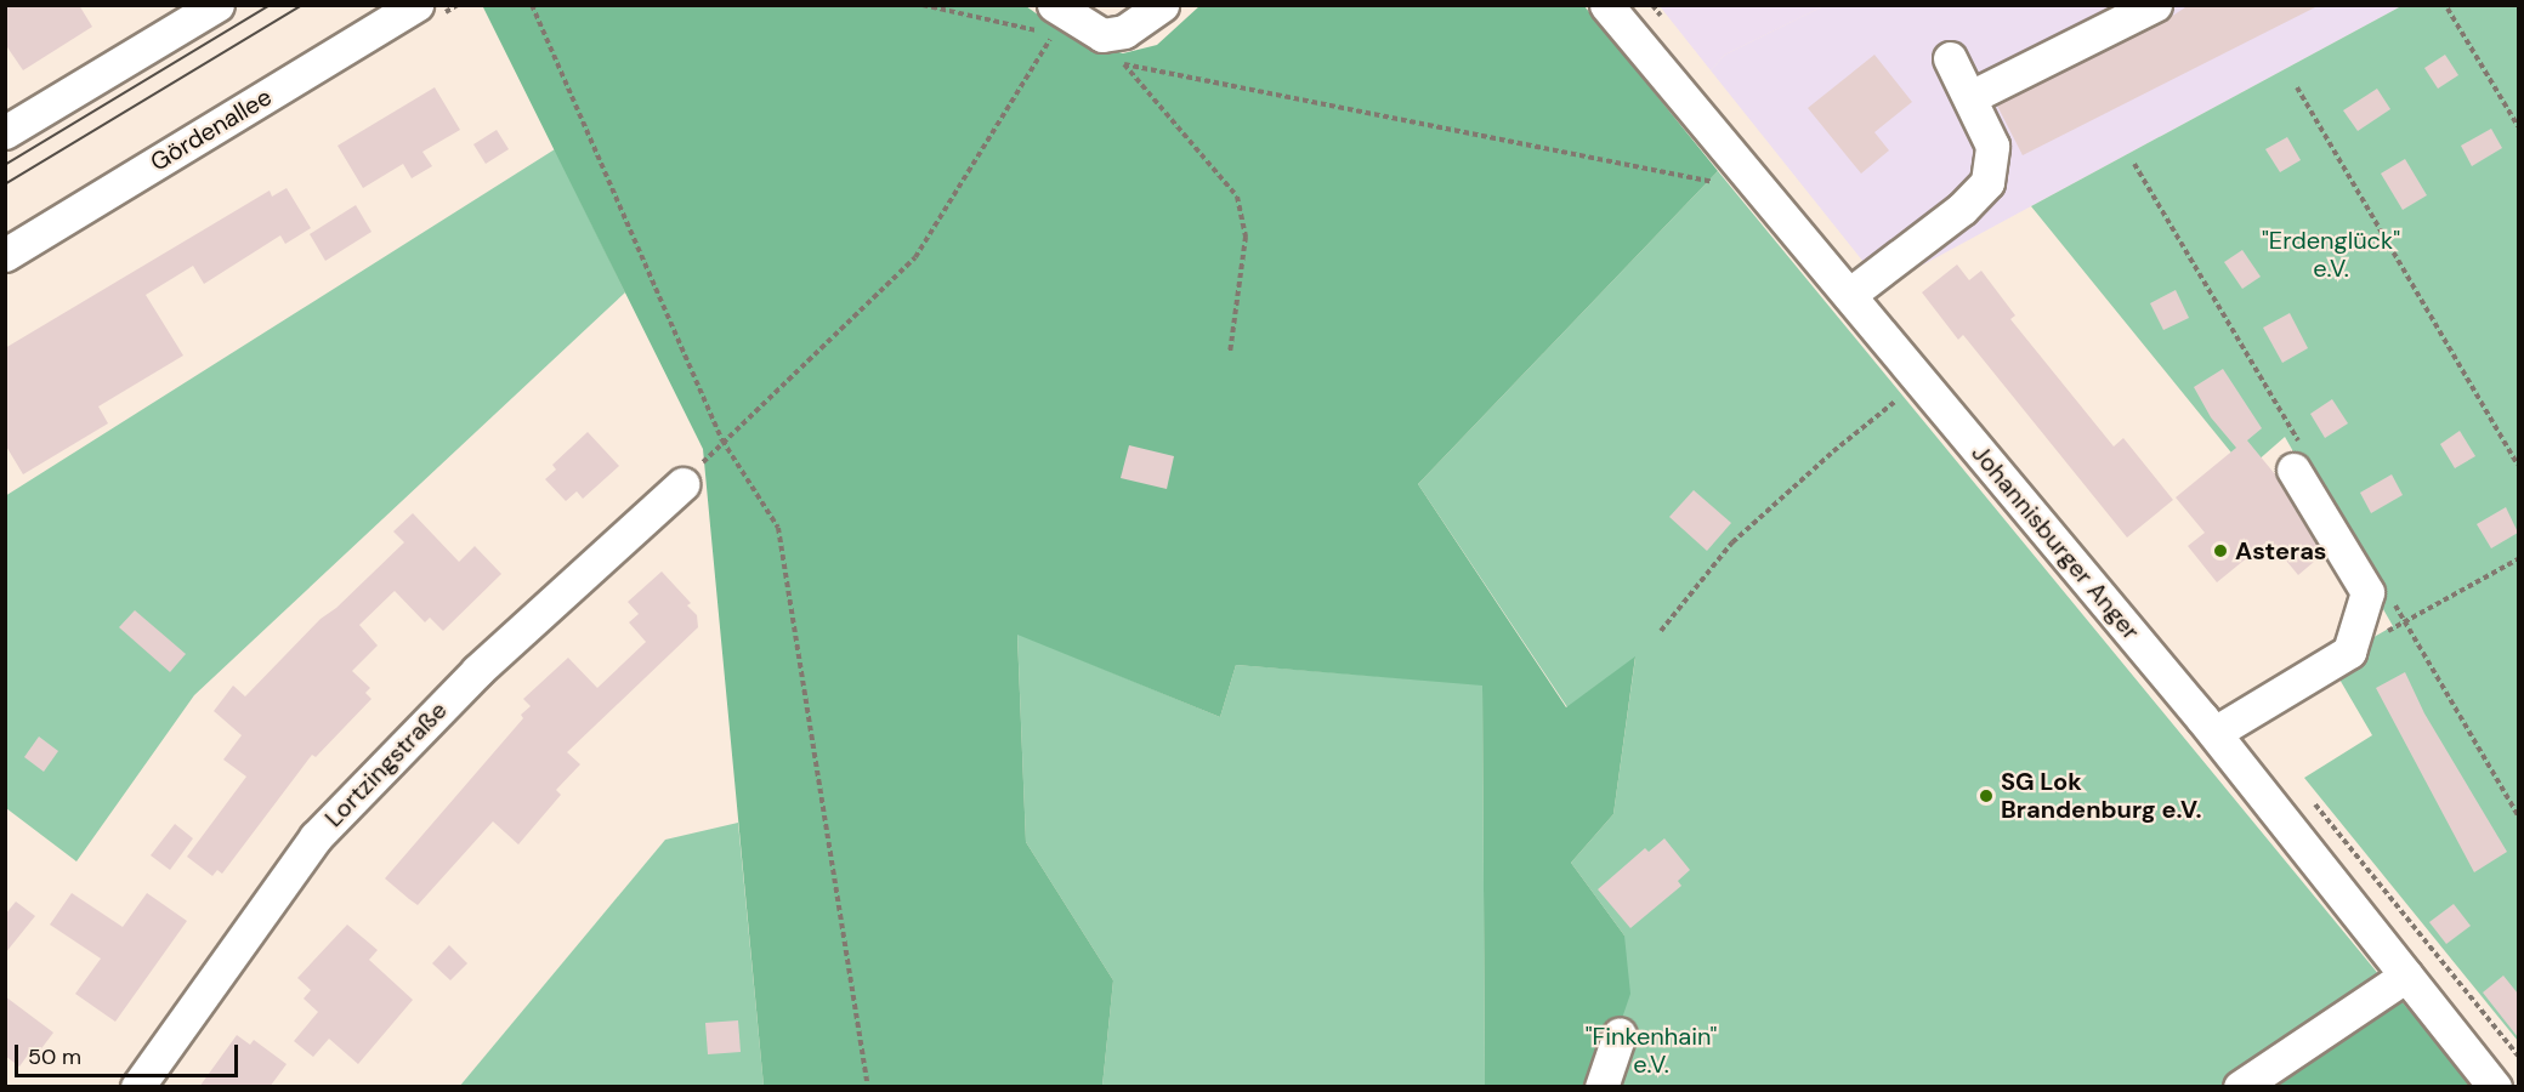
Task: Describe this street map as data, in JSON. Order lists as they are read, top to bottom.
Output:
{
  "streets": {
    "street": ["Gördenallee", "Johannisburger Anger", "Lortzingstraße"]
  },
  "parks": ["\"Erdenglück\" e.V.", "\"Finkenhain\" e.V."],
  "places": ["Asteras", "SG Lok Brandenburg e.V."],
  "scale_bar": "50 m"
}
